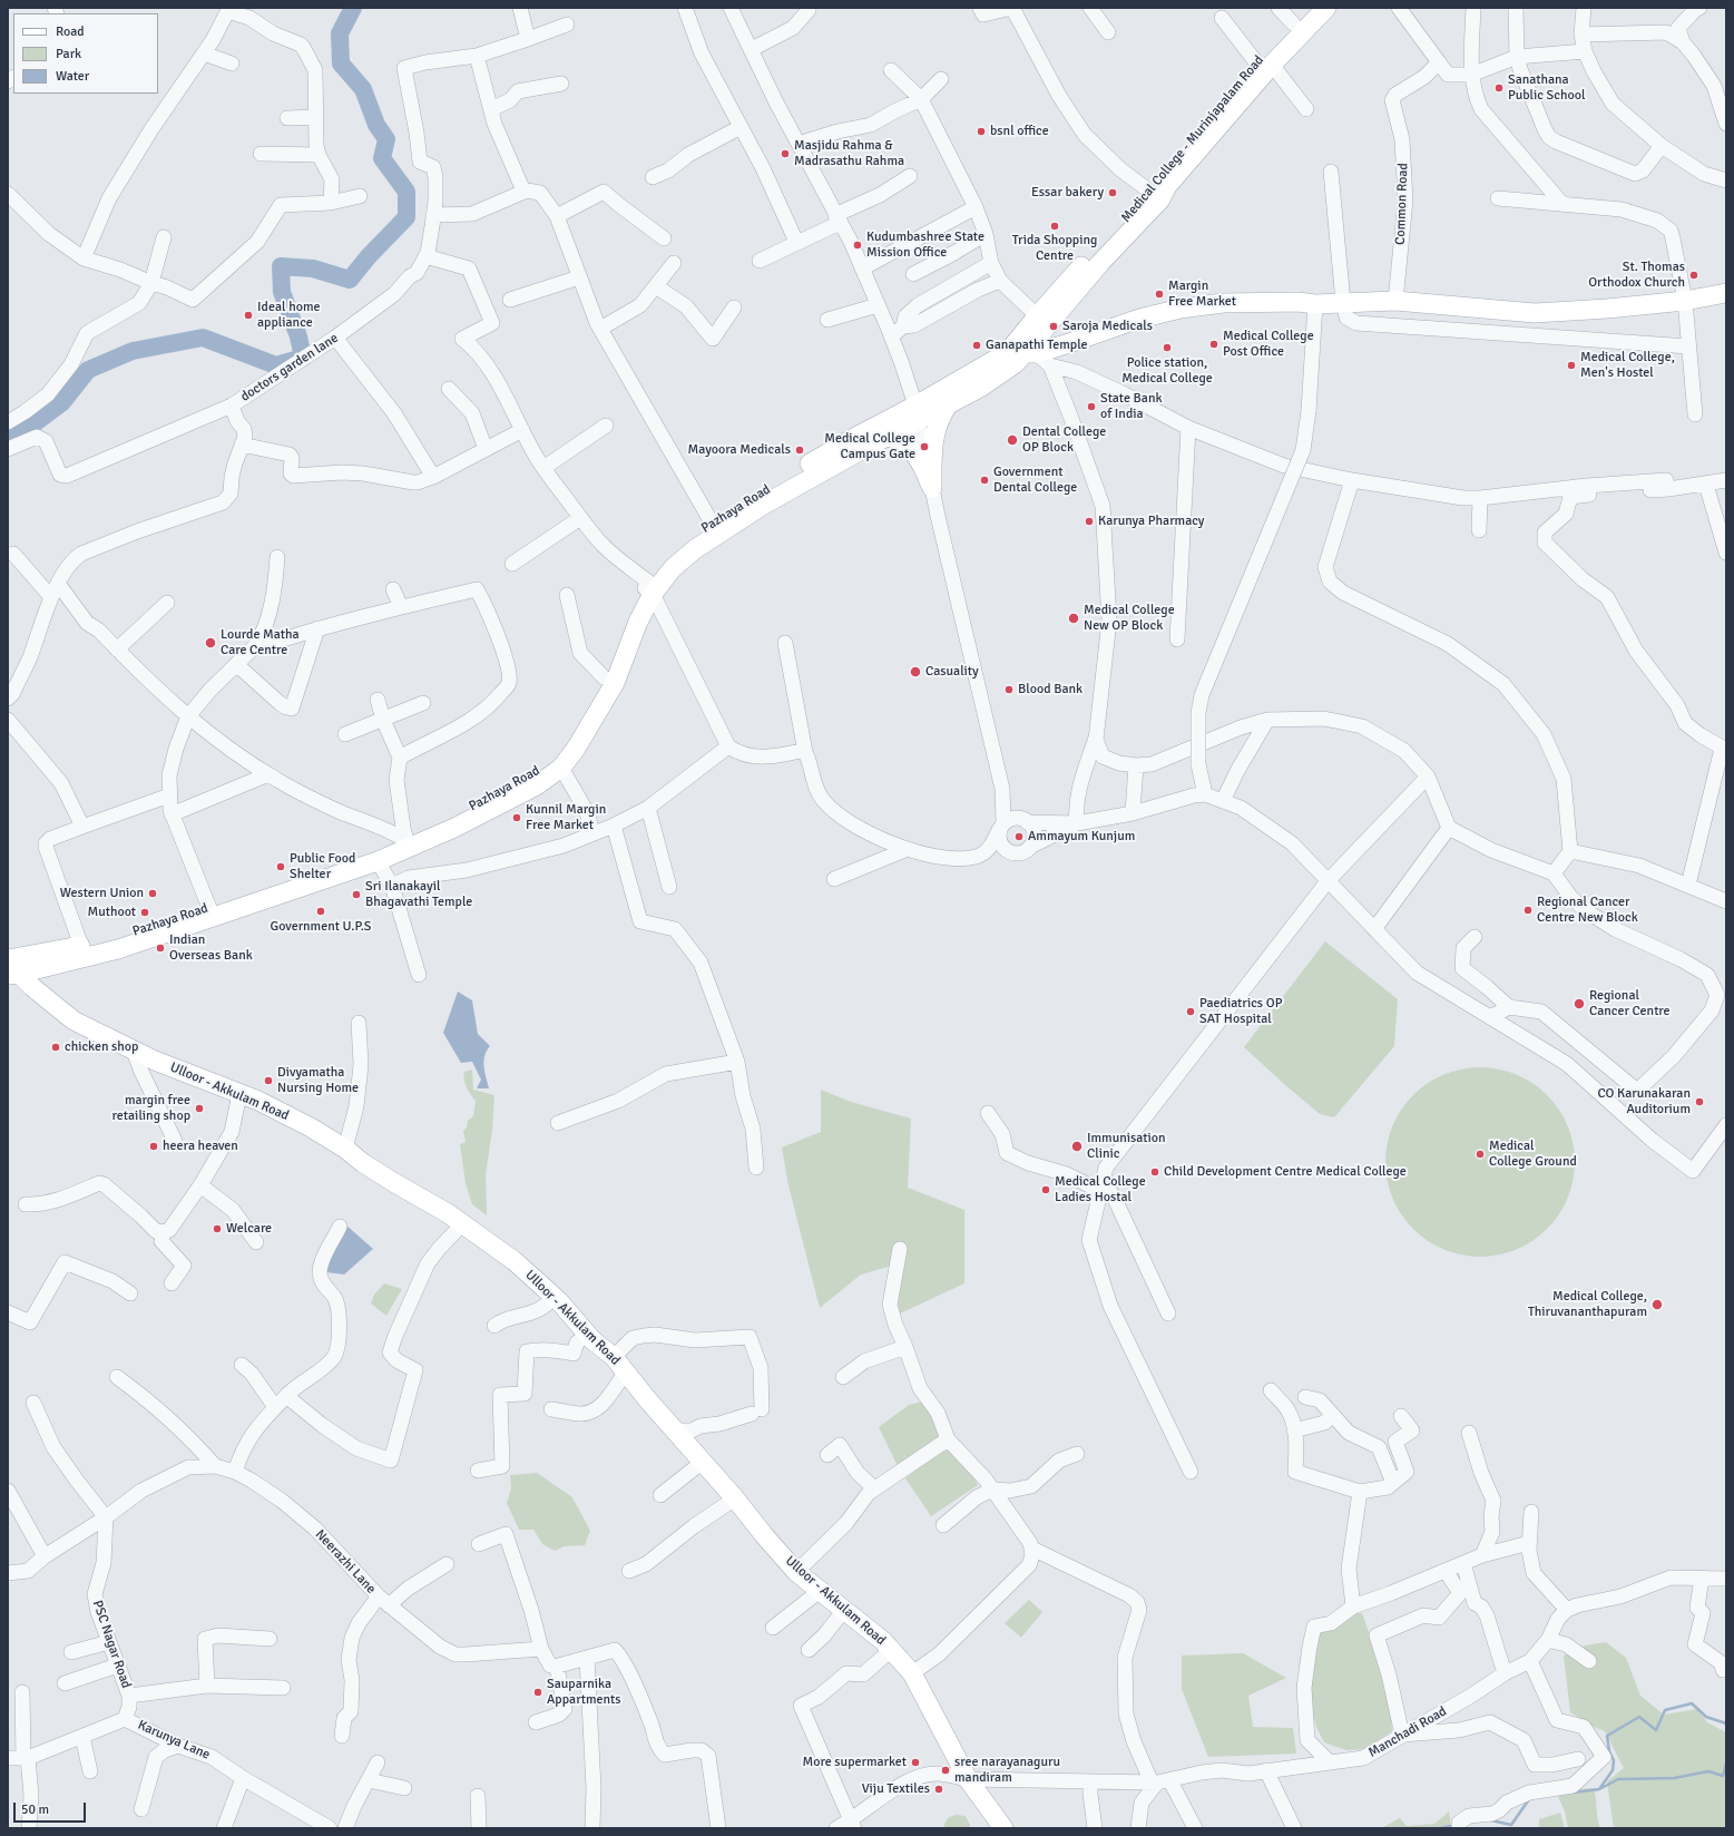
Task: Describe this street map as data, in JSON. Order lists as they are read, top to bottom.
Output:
{
  "streets": {
    "main road": ["Medical College - Murinjapalam Road", "Pazhaya Road", "Ulloor - Akkulam Road"],
    "street": [
      "Common Road",
      "doctors garden lane",
      "Neerazhi Lane",
      "PSC Nagar Road",
      "Manchadi Road",
      "Karunya Lane"
    ]
  },
  "crossings": [
    ["Pazhaya Road", "Ulloor - Akkulam Road"],
    ["Ulloor - Akkulam Road", "Manchadi Road"],
    ["Neerazhi Lane", "PSC Nagar Road"],
    ["PSC Nagar Road", "Karunya Lane"]
  ],
  "places": [
    "Sanathana Public School",
    "bsnl office",
    "Masjidu Rahma & Madrasathu Rahma",
    "Essar bakery",
    "Trida Shopping Centre",
    "Kudumbashree State Mission Office",
    "St. Thomas Orthodox Church",
    "Margin Free Market",
    "Ideal home appliance",
    "Saroja Medicals",
    "Medical College Post Office",
    "Ganapathi Temple",
    "Police station, Medical College",
    "Medical College, Men's Hostel",
    "State Bank of India",
    "Dental College OP Block",
    "Medical College Campus Gate",
    "Mayoora Medicals",
    "Government Dental College",
    "Karunya Pharmacy",
    "Medical College New OP Block",
    "Lourde Matha Care Centre",
    "Casuality",
    "Blood Bank",
    "Kunnil Margin Free Market",
    "Ammayum Kunjum",
    "Public Food Shelter",
    "Western Union",
    "Sri Ilanakayil Bhagavathi Temple",
    "Regional Cancer Centre New Block",
    "Government U.P.S",
    "Muthoot",
    "Indian Overseas Bank",
    "Regional Cancer Centre",
    "Paediatrics OP SAT Hospital",
    "chicken shop",
    "Divyamatha Nursing Home",
    "CO Karunakaran Auditorium",
    "margin free retailing shop",
    "heera heaven",
    "Immunisation Clinic",
    "Medical College Ground",
    "Child Development Centre Medical College",
    "Medical College Ladies Hostal",
    "Welcare",
    "Medical College, Thiruvananthapuram",
    "Sauparnika Appartments",
    "More supermarket",
    "sree narayanaguru mandiram",
    "Viju Textiles"
  ],
  "legend": ["Road", "Park", "Water"],
  "scale_bar": "50 m"
}
